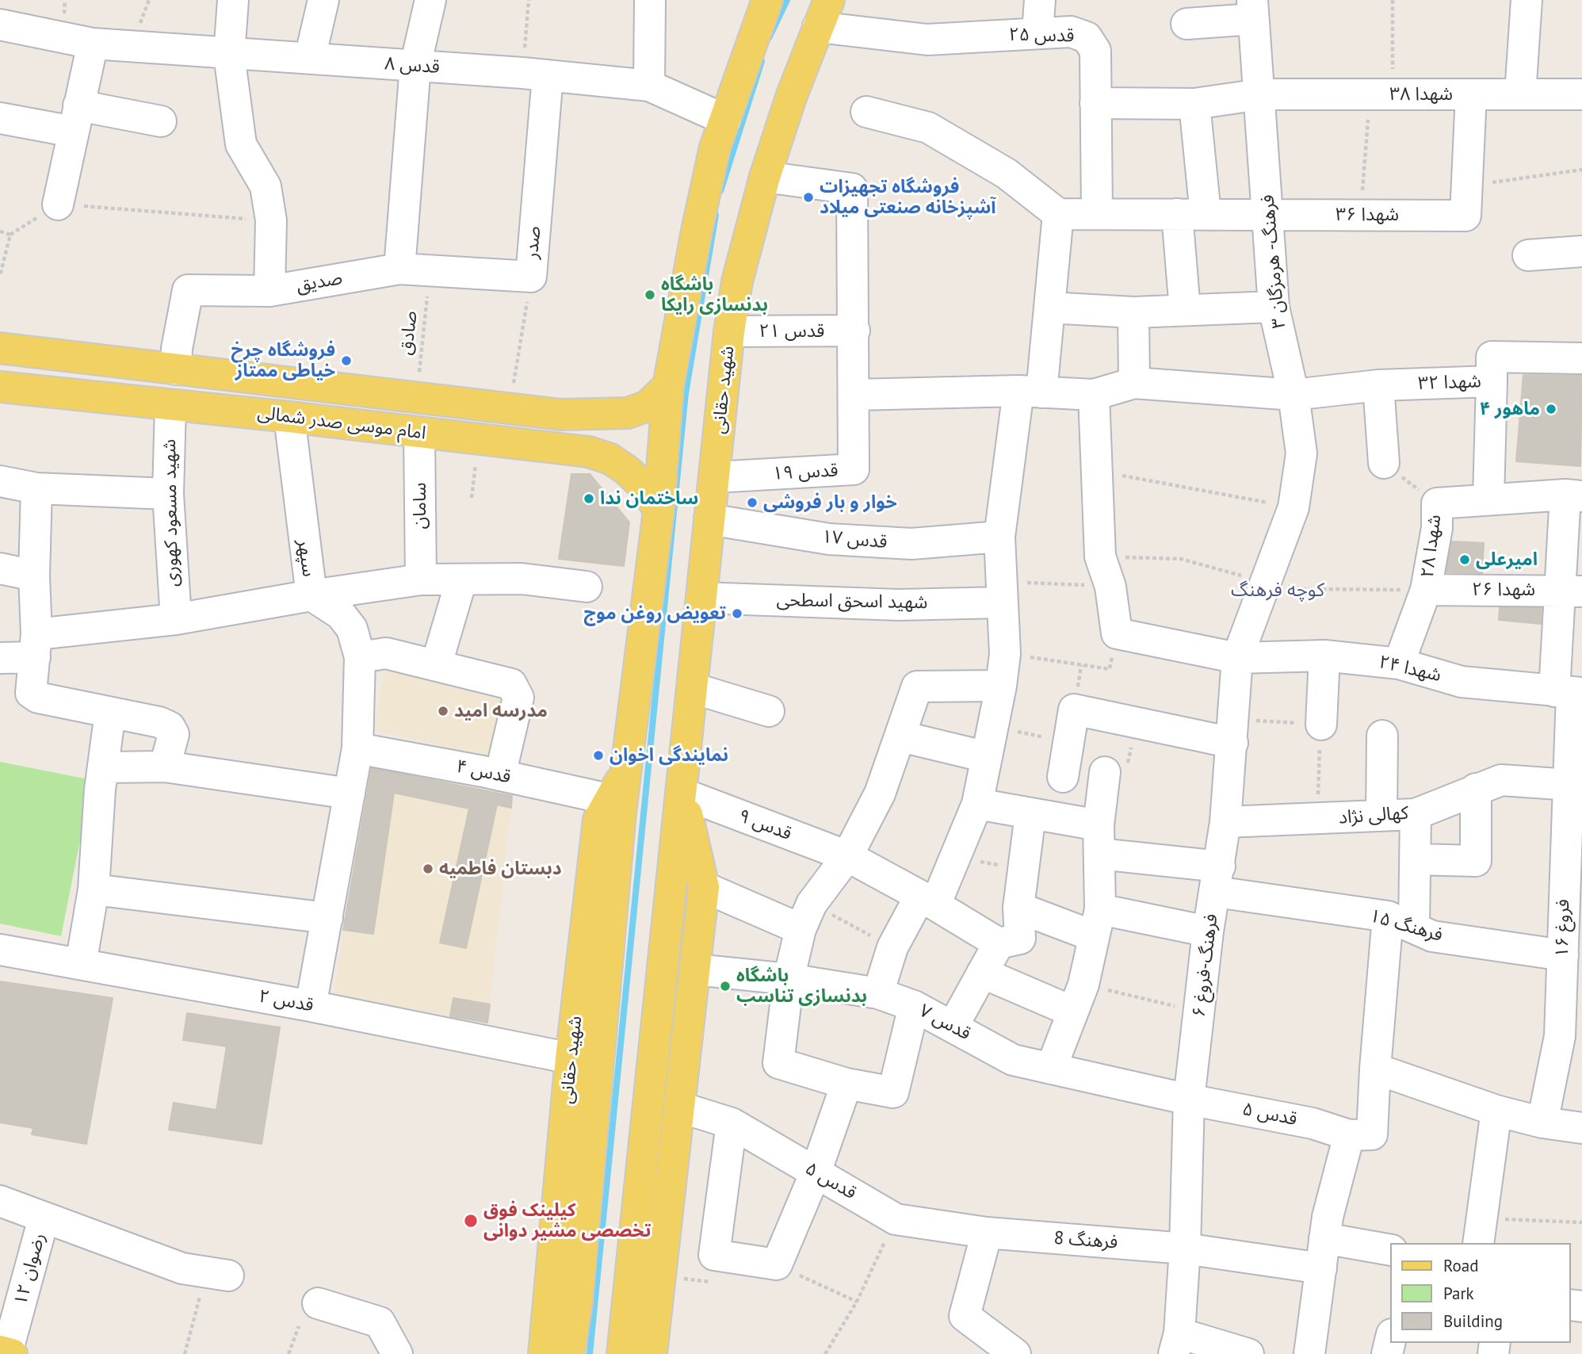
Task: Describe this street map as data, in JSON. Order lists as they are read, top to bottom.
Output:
{
  "streets": {
    "main road": ["شهید حقانی", "امام موسی صدر شمالی"],
    "street": [
      "قدس ۲۵",
      "قدس ۸",
      "شهدا ۳۸",
      "شهدا ۳۶",
      "صدر",
      "فرهنگ- هرمزگان ۳",
      "صدیق",
      "قدس ۲۱",
      "شهدا ۳۲",
      "قدس ۱۹",
      "سامان",
      "شهید مسعود کهوری",
      "قدس ۱۷",
      "شهدا ۲۸",
      "سپهر",
      "شهدا ۲۶",
      "شهید اسحق اسطحی",
      "شهدا ۲۴",
      "قدس ۴",
      "کهالی نژاد",
      "قدس ۹",
      "فرهنگ ۱۵",
      "فروغ ۱۶",
      "فرهنگ-فروغ ۶",
      "قدس ۲",
      "قدس ۷",
      "قدس ۵",
      "فرهنگ 8",
      "رضوان ۱۲"
    ],
    "path": ["صادق"]
  },
  "crossings": [
    ["قدس ۲۵", "شهدا ۳۸"],
    ["قدس ۲۵", "شهدا ۳۶"],
    ["قدس ۲۵", "شهید حقانی"],
    ["قدس ۸", "صدر"],
    ["قدس ۸", "شهید حقانی"],
    ["شهدا ۳۸", "فرهنگ- هرمزگان ۳"],
    ["شهدا ۳۶", "فرهنگ- هرمزگان ۳"],
    ["صدر", "صدیق"],
    ["صدر", "امام موسی صدر شمالی"],
    ["فرهنگ- هرمزگان ۳", "شهدا ۳۲"],
    ["فرهنگ- هرمزگان ۳", "فرهنگ-فروغ ۶"],
    ["صدیق", "صادق"],
    ["صدیق", "امام موسی صدر شمالی"],
    ["قدس ۲۱", "شهید حقانی"],
    ["صادق", "امام موسی صدر شمالی"],
    ["شهید حقانی", "امام موسی صدر شمالی"],
    ["شهید حقانی", "قدس ۱۹"],
    ["شهید حقانی", "قدس ۱۷"],
    ["شهید حقانی", "شهید اسحق اسطحی"],
    ["شهید حقانی", "قدس ۴"],
    ["شهید حقانی", "قدس ۹"],
    ["شهید حقانی", "قدس ۲"],
    ["شهید حقانی", "قدس ۷"],
    ["شهید حقانی", "قدس ۵"],
    ["امام موسی صدر شمالی", "سامان"],
    ["امام موسی صدر شمالی", "شهید مسعود کهوری"],
    ["امام موسی صدر شمالی", "سپهر"],
    ["شهید مسعود کهوری", "سپهر"],
    ["شهدا ۲۸", "شهدا ۲۶"],
    ["شهدا ۲۸", "شهدا ۲۴"],
    ["شهدا ۲۸", "فروغ ۱۶"],
    ["شهدا ۲۶", "فروغ ۱۶"],
    ["شهدا ۲۴", "فروغ ۱۶"],
    ["شهدا ۲۴", "فرهنگ-فروغ ۶"],
    ["کهالی نژاد", "فروغ ۱۶"],
    ["کهالی نژاد", "فرهنگ-فروغ ۶"],
    ["فرهنگ ۱۵", "فروغ ۱۶"],
    ["فرهنگ ۱۵", "فرهنگ-فروغ ۶"],
    ["فرهنگ-فروغ ۶", "قدس ۷"],
    ["فرهنگ-فروغ ۶", "قدس ۵"],
    ["فرهنگ-فروغ ۶", "فرهنگ 8"],
    ["قدس ۷", "قدس ۵"],
    ["قدس ۵", "فرهنگ 8"]
  ],
  "districts": ["کوچه فرهنگ"],
  "places": [
    "فروشگاه تجهیزات آشپزخانه صنعتی میلاد",
    "باشگاه بدنسازی رایکا",
    "فروشگاه چرخ خیاطی ممتاز",
    "ماهور ۴",
    "ساختمان ندا",
    "خوار و بار فروشی",
    "امیرعلی",
    "تعویض روغن موج",
    "مدرسه امید",
    "نمایندگی اخوان",
    "دبستان فاطمیه",
    "باشگاه بدنسازی تناسب",
    "کیلینک فوق تخصصی مشیر دوانی"
  ],
  "legend": ["Road", "Park", "Building"]
}
